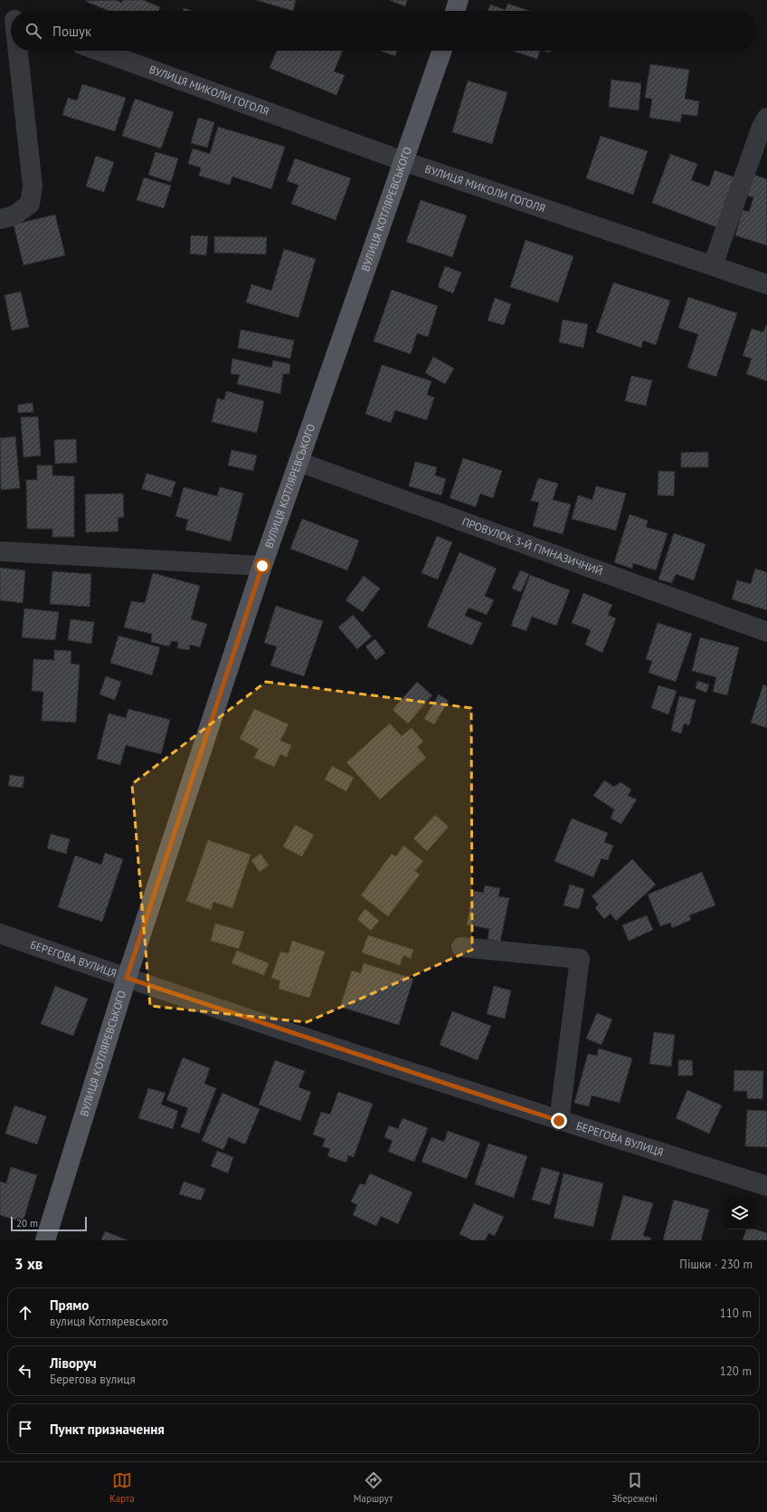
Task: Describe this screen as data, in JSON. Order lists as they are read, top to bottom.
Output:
{
  "streets": {
    "main road": ["ВУЛИЦЯ КОТЛЯРЕВСЬКОГО"],
    "street": ["ВУЛИЦЯ МИКОЛИ ГОГОЛЯ", "ПРОВУЛОК 3-Й ГІМНАЗИЧНИЙ", "БЕРЕГОВА ВУЛИЦЯ"]
  },
  "crossings": [
    ["ВУЛИЦЯ МИКОЛИ ГОГОЛЯ", "ВУЛИЦЯ КОТЛЯРЕВСЬКОГО"],
    ["ВУЛИЦЯ КОТЛЯРЕВСЬКОГО", "ПРОВУЛОК 3-Й ГІМНАЗИЧНИЙ"],
    ["ВУЛИЦЯ КОТЛЯРЕВСЬКОГО", "БЕРЕГОВА ВУЛИЦЯ"]
  ],
  "scale_bar": "20 m",
  "page": {
    "search": "Пошук",
    "scale": "20 m",
    "heading": ["3 хв", "Пішки · 230 m"],
    "list": [
      ["Прямо", "вулиця Котляревського", "110 m"],
      ["Ліворуч", "Берегова вулиця", "120 m"],
      "Пункт призначення"
    ],
    "nav": ["Карта", "Маршрут", "Збережені"]
  }
}
